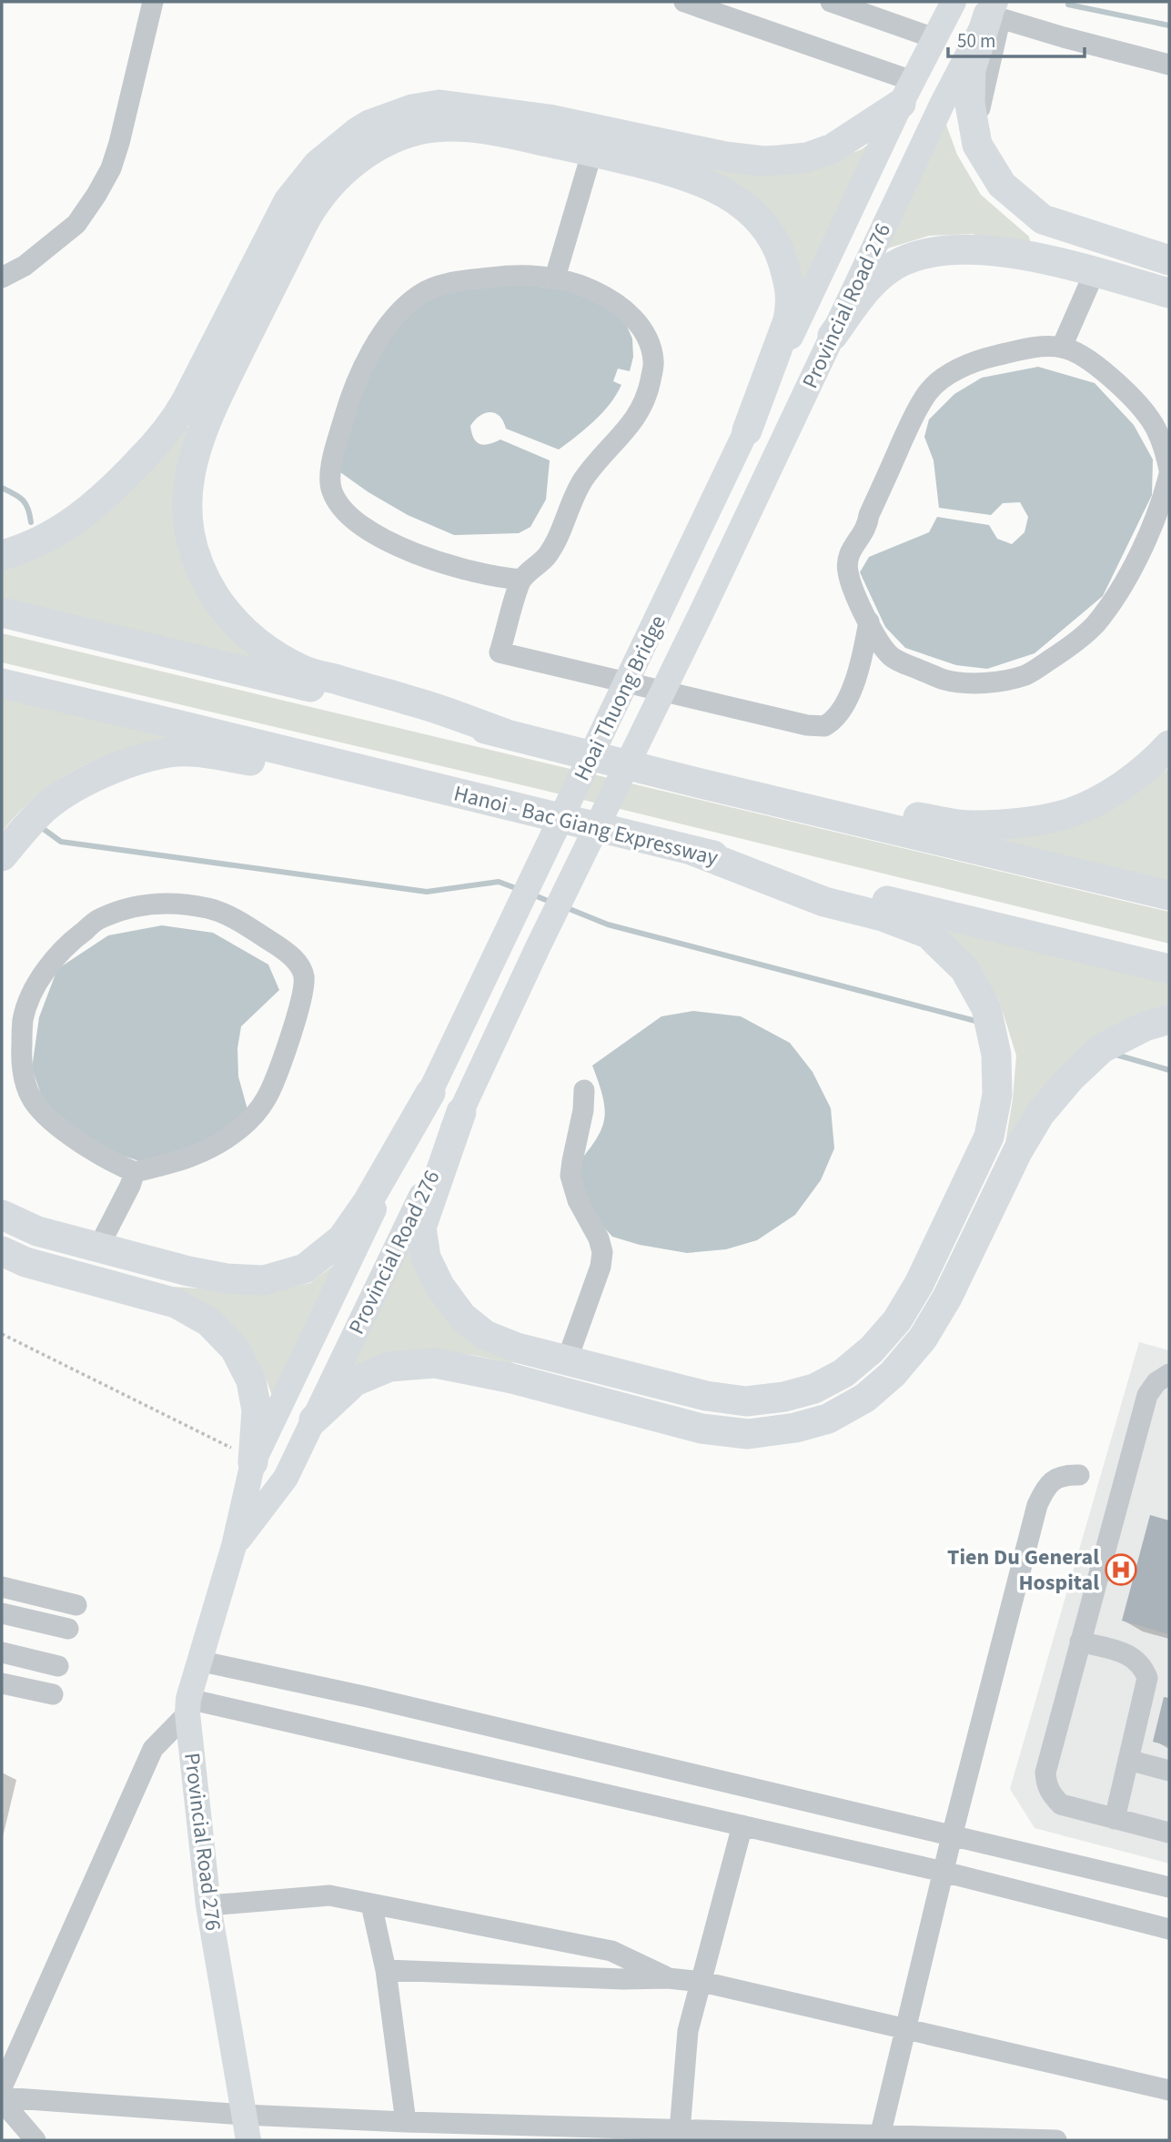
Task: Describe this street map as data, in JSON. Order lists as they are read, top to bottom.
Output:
{
  "streets": {
    "highway": ["Hanoi - Bac Giang Expressway"],
    "main road": ["Provincial Road 276", "Hoai Thuong Bridge"]
  },
  "crossings": [
    ["Provincial Road 276", "Hoai Thuong Bridge"]
  ],
  "places": {
    "hospital": ["Tien Du General Hospital"]
  },
  "scale_bar": "50 m"
}
